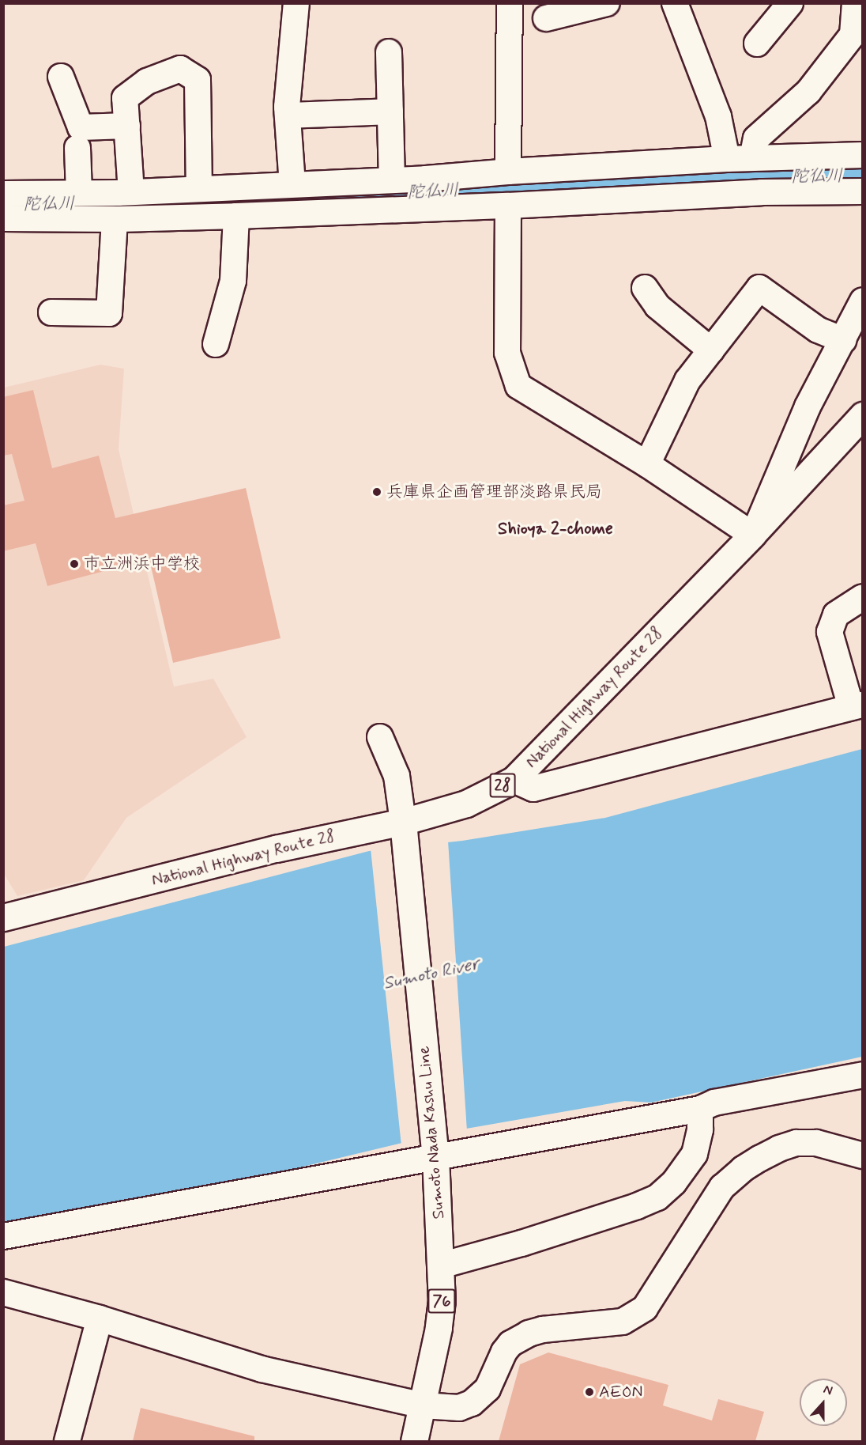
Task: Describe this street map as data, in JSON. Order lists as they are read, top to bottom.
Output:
{
  "streets": {
    "main road": [
      "National Highway Route 28",
      "28",
      "Sumoto Nada Kashu Line",
      "76"
    ]
  },
  "crossings": [
    ["National Highway Route 28", "Sumoto Nada Kashu Line"]
  ],
  "districts": ["Shioya 2-chome"],
  "water": ["陀仏川", "Sumoto River"],
  "places": ["兵庫県企画管理部淡路県民局", "市立洲浜中学校", "AEON"],
  "north": "top"
}
